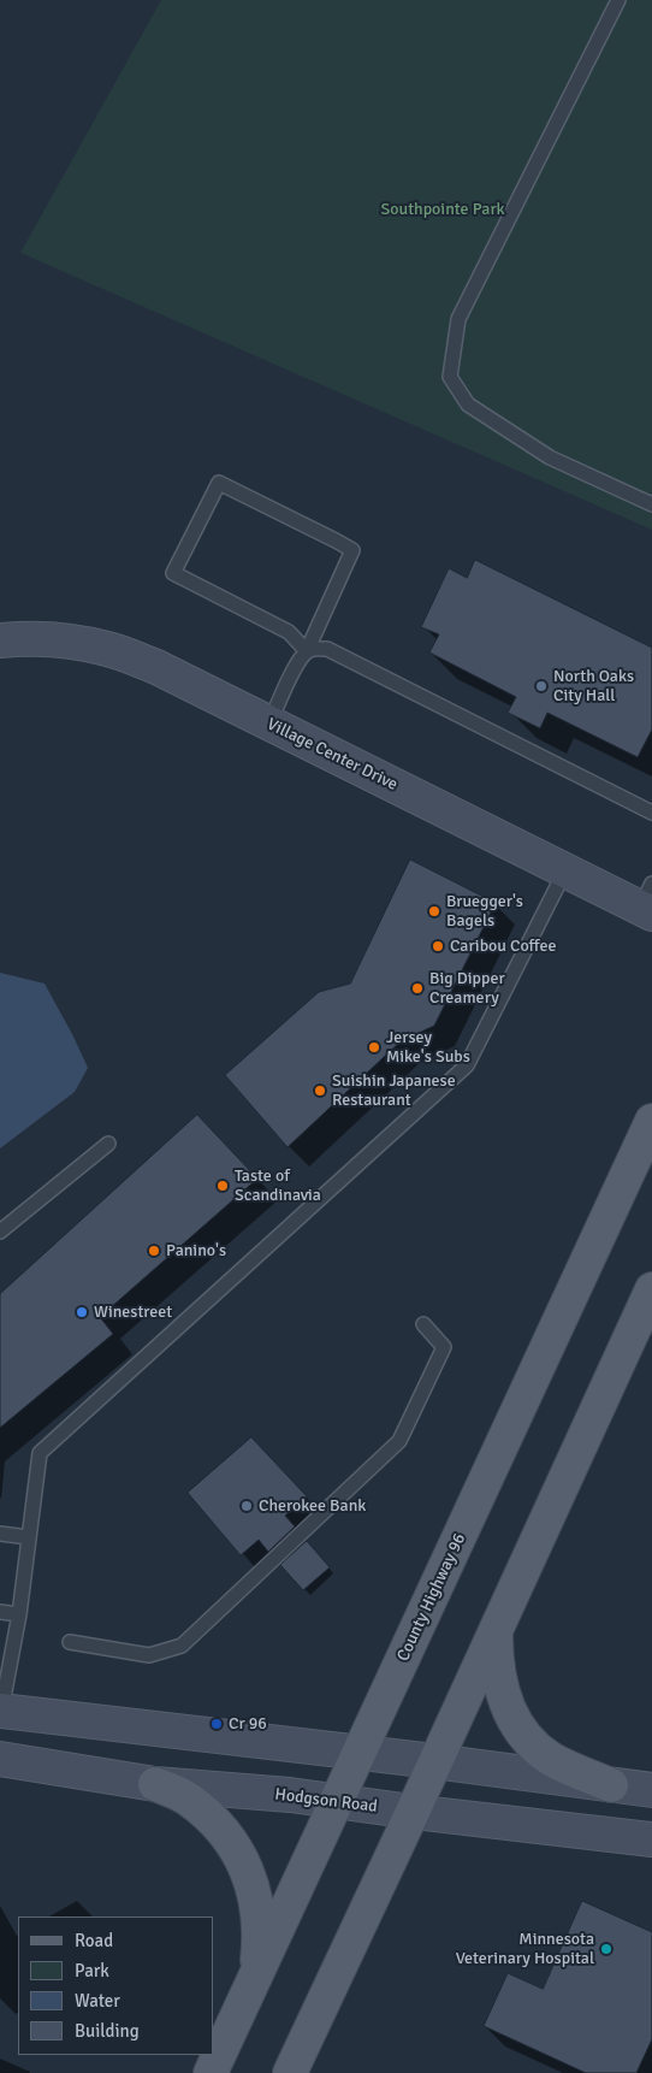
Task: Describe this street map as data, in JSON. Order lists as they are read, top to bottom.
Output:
{
  "streets": {
    "main road": ["Village Center Drive", "County Highway 96", "Hodgson Road"]
  },
  "crossings": [
    ["County Highway 96", "Hodgson Road"]
  ],
  "parks": ["Southpointe Park"],
  "places": [
    "North Oaks City Hall",
    "Bruegger's Bagels",
    "Caribou Coffee",
    "Big Dipper Creamery",
    "Jersey Mike's Subs",
    "Suishin Japanese Restaurant",
    "Taste of Scandinavia",
    "Panino's",
    "Winestreet",
    "Cherokee Bank",
    "Cr 96",
    "Minnesota Veterinary Hospital"
  ],
  "legend": [
    "Road",
    "Park",
    "Water",
    "Building"
  ]
}
